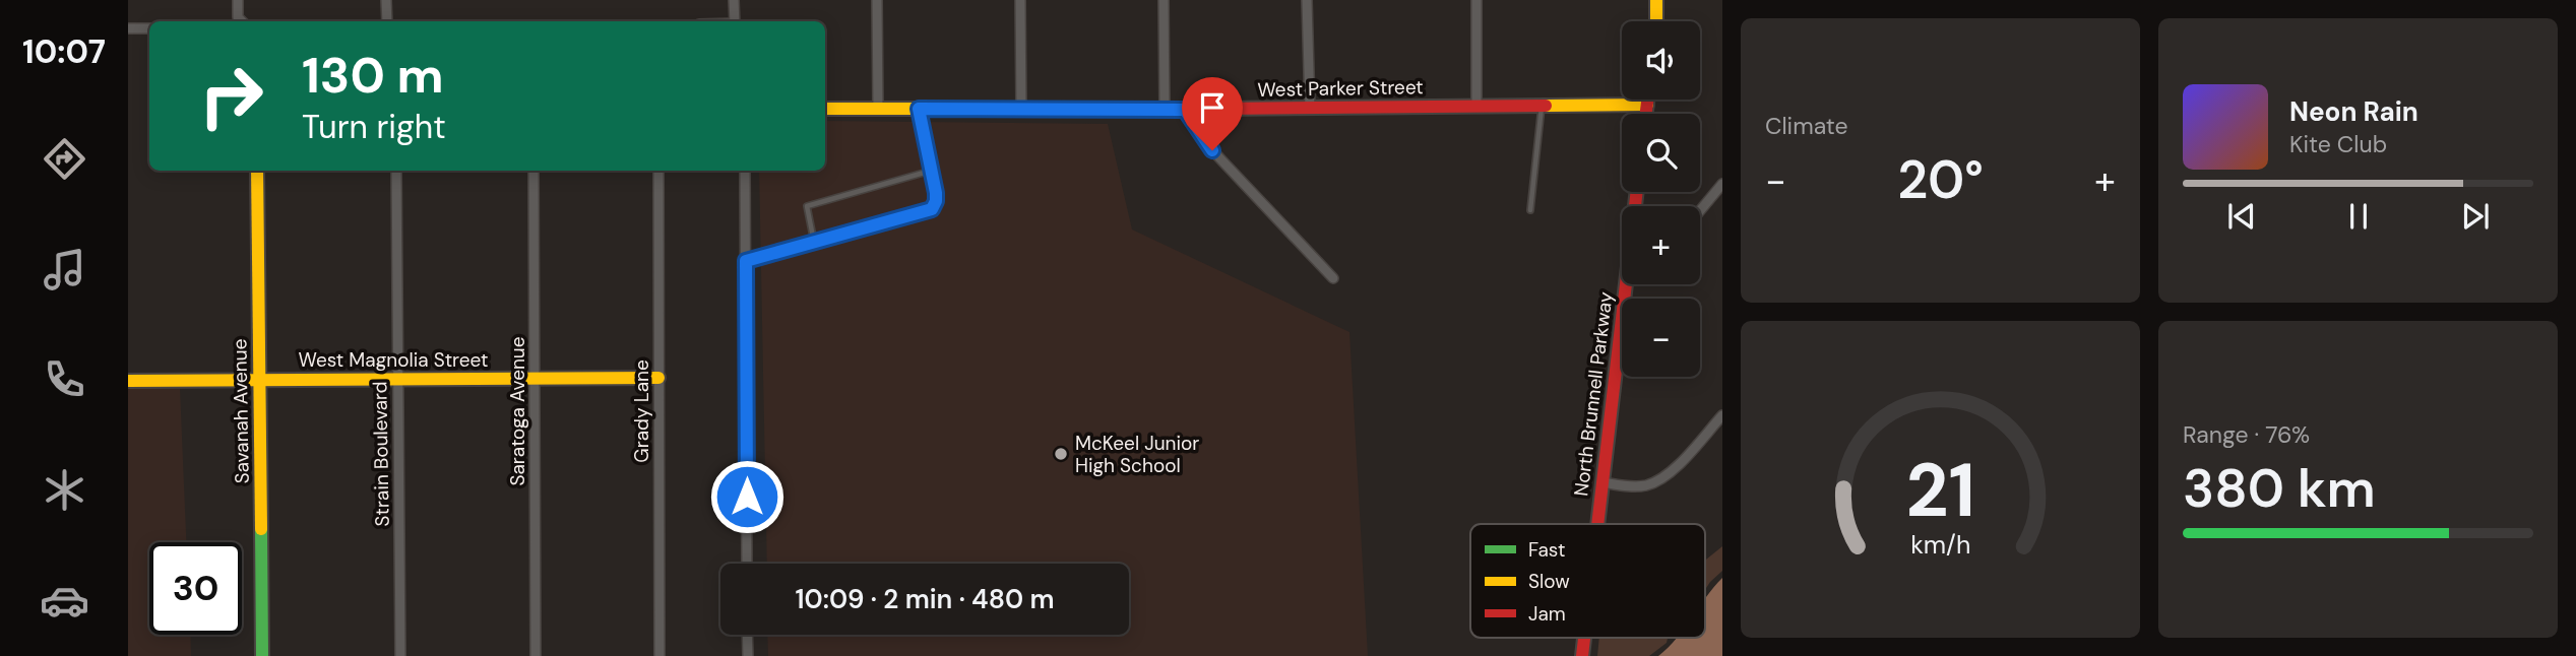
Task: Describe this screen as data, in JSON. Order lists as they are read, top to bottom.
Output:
{
  "streets": {
    "street": [
      "West Parker Street",
      "West Magnolia Street",
      "North Brunnell Parkway",
      "Savanah Avenue",
      "Saratoga Avenue",
      "Grady Lane",
      "Strain Boulevard"
    ]
  },
  "crossings": [
    ["West Magnolia Street", "Savanah Avenue"],
    ["West Magnolia Street", "Saratoga Avenue"],
    ["West Magnolia Street", "Grady Lane"],
    ["West Magnolia Street", "Strain Boulevard"]
  ],
  "places": ["McKeel Junior High School"],
  "legend": ["Fast", "Slow", "Jam"],
  "page": {
    "tabs": "10:07",
    "tile": [
      "Climate",
      ["Range · 76%", "380 km"]
    ],
    "map_buttons": ["+", "−"],
    "turn": ["130 m", "Turn right"],
    "song": ["Neon Rain", "Kite Club"],
    "heat": ["−", "20°", "+"],
    "limit": "30",
    "trip": "10:09 · 2 min · 480 m",
    "gauge": ["21", "km/h"]
  }
}
